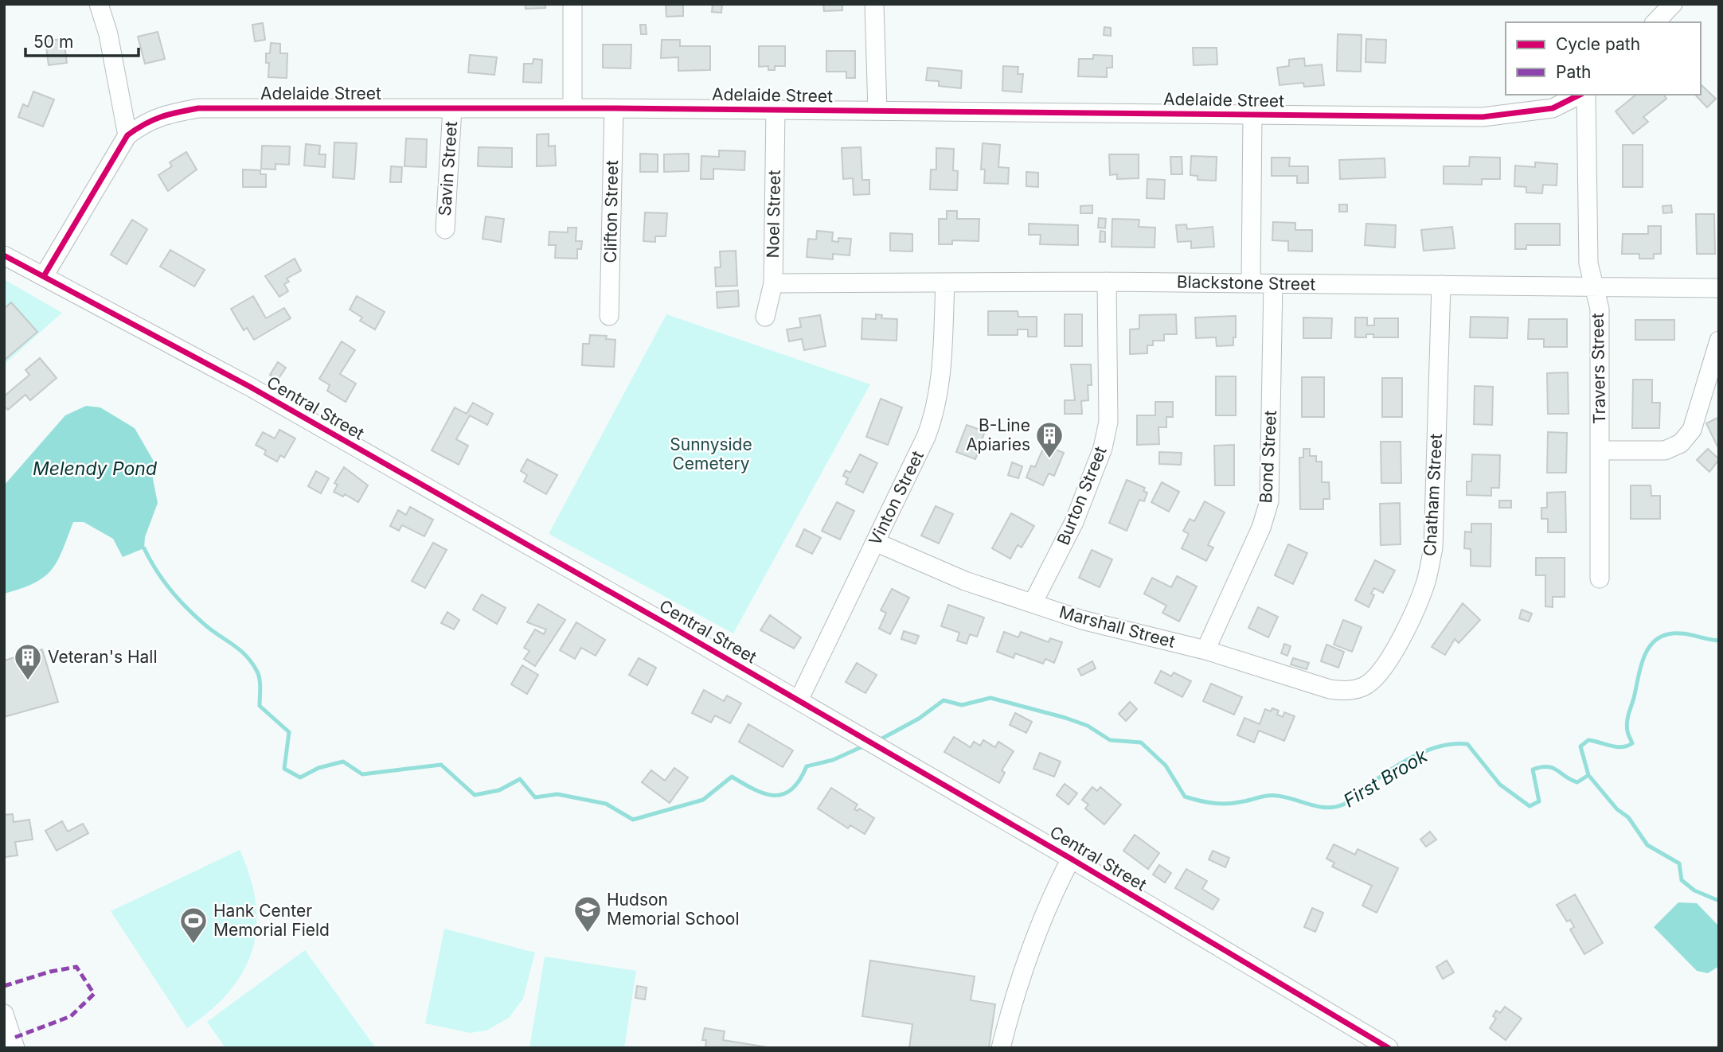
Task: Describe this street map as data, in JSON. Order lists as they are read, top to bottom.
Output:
{
  "streets": {
    "street": [
      "Adelaide Street",
      "Savin Street",
      "Clifton Street",
      "Noel Street",
      "Blackstone Street",
      "Travers Street",
      "Central Street",
      "Bond Street",
      "Chatham Street",
      "Burton Street",
      "Vinton Street",
      "Marshall Street"
    ]
  },
  "crossings": [
    ["Adelaide Street", "Savin Street"],
    ["Adelaide Street", "Clifton Street"],
    ["Adelaide Street", "Noel Street"],
    ["Adelaide Street", "Central Street"],
    ["Noel Street", "Blackstone Street"],
    ["Blackstone Street", "Travers Street"],
    ["Blackstone Street", "Bond Street"],
    ["Blackstone Street", "Chatham Street"],
    ["Blackstone Street", "Burton Street"],
    ["Blackstone Street", "Vinton Street"],
    ["Central Street", "Vinton Street"],
    ["Bond Street", "Marshall Street"],
    ["Chatham Street", "Marshall Street"],
    ["Burton Street", "Marshall Street"],
    ["Vinton Street", "Marshall Street"]
  ],
  "water": ["Melendy Pond", "First Brook"],
  "parks": ["Sunnyside Cemetery"],
  "places": {
    "building": ["B-Line Apiaries", "Veteran's Hall"],
    "school or university": ["Hudson Memorial School"],
    "sports": ["Hank Center Memorial Field"]
  },
  "legend": ["Cycle path", "Path"],
  "scale_bar": "50 m"
}
